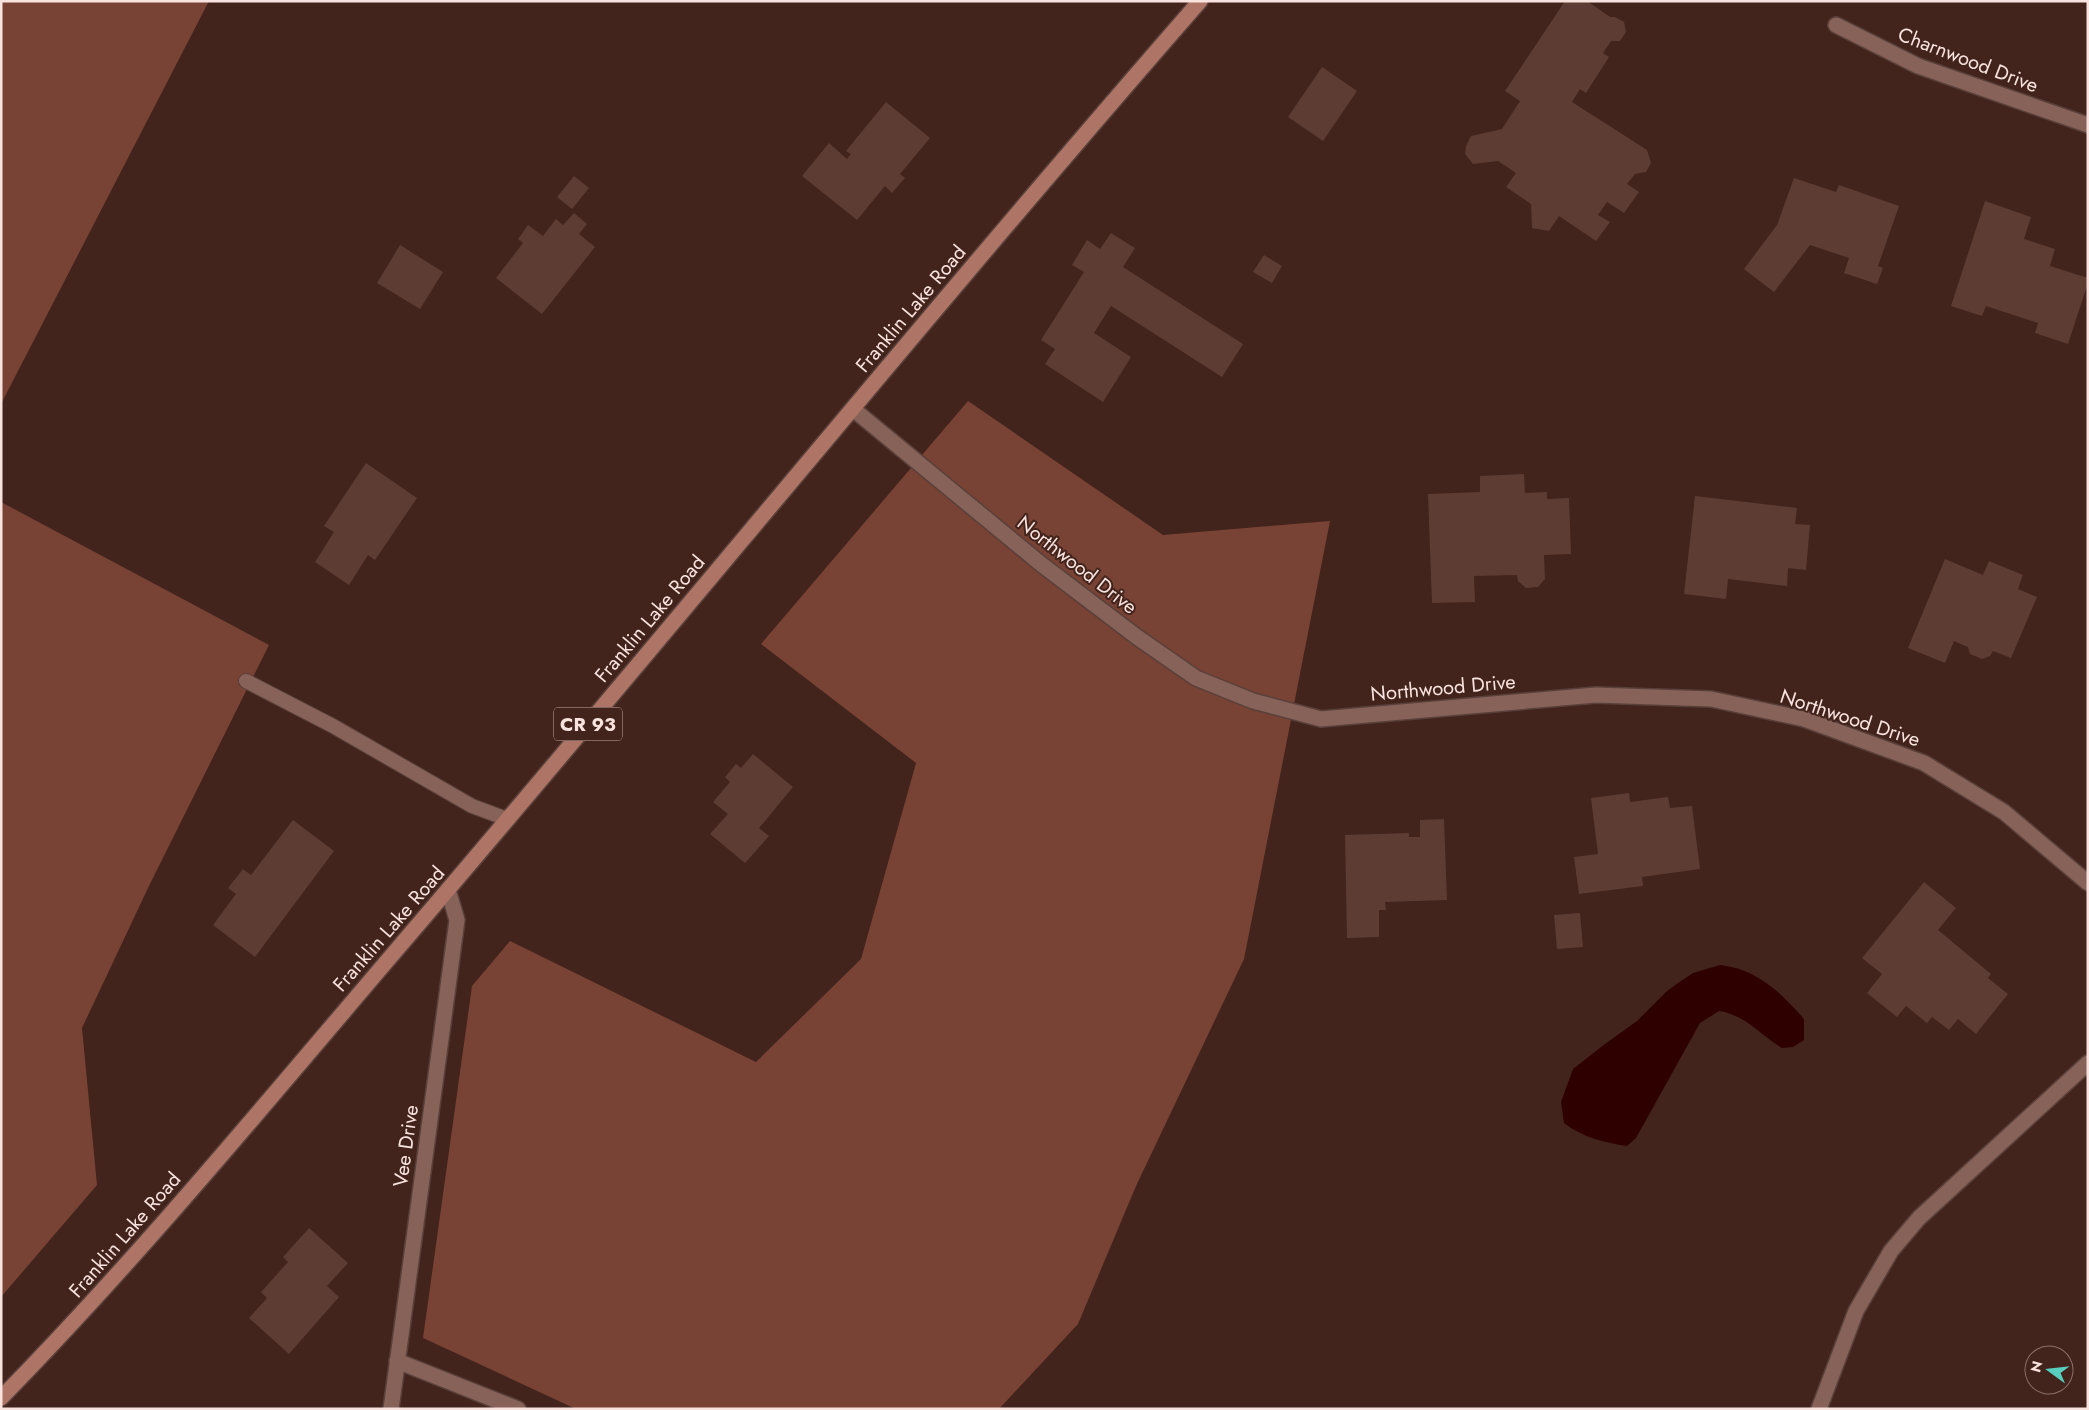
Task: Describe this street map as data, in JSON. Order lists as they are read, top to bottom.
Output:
{
  "streets": {
    "main road": ["Franklin Lake Road", "CR 93"],
    "street": ["Charnwood Drive", "Northwood Drive", "Vee Drive"]
  },
  "crossings": [
    ["Franklin Lake Road", "Northwood Drive"],
    ["Franklin Lake Road", "Vee Drive"]
  ],
  "north": "left"
}
